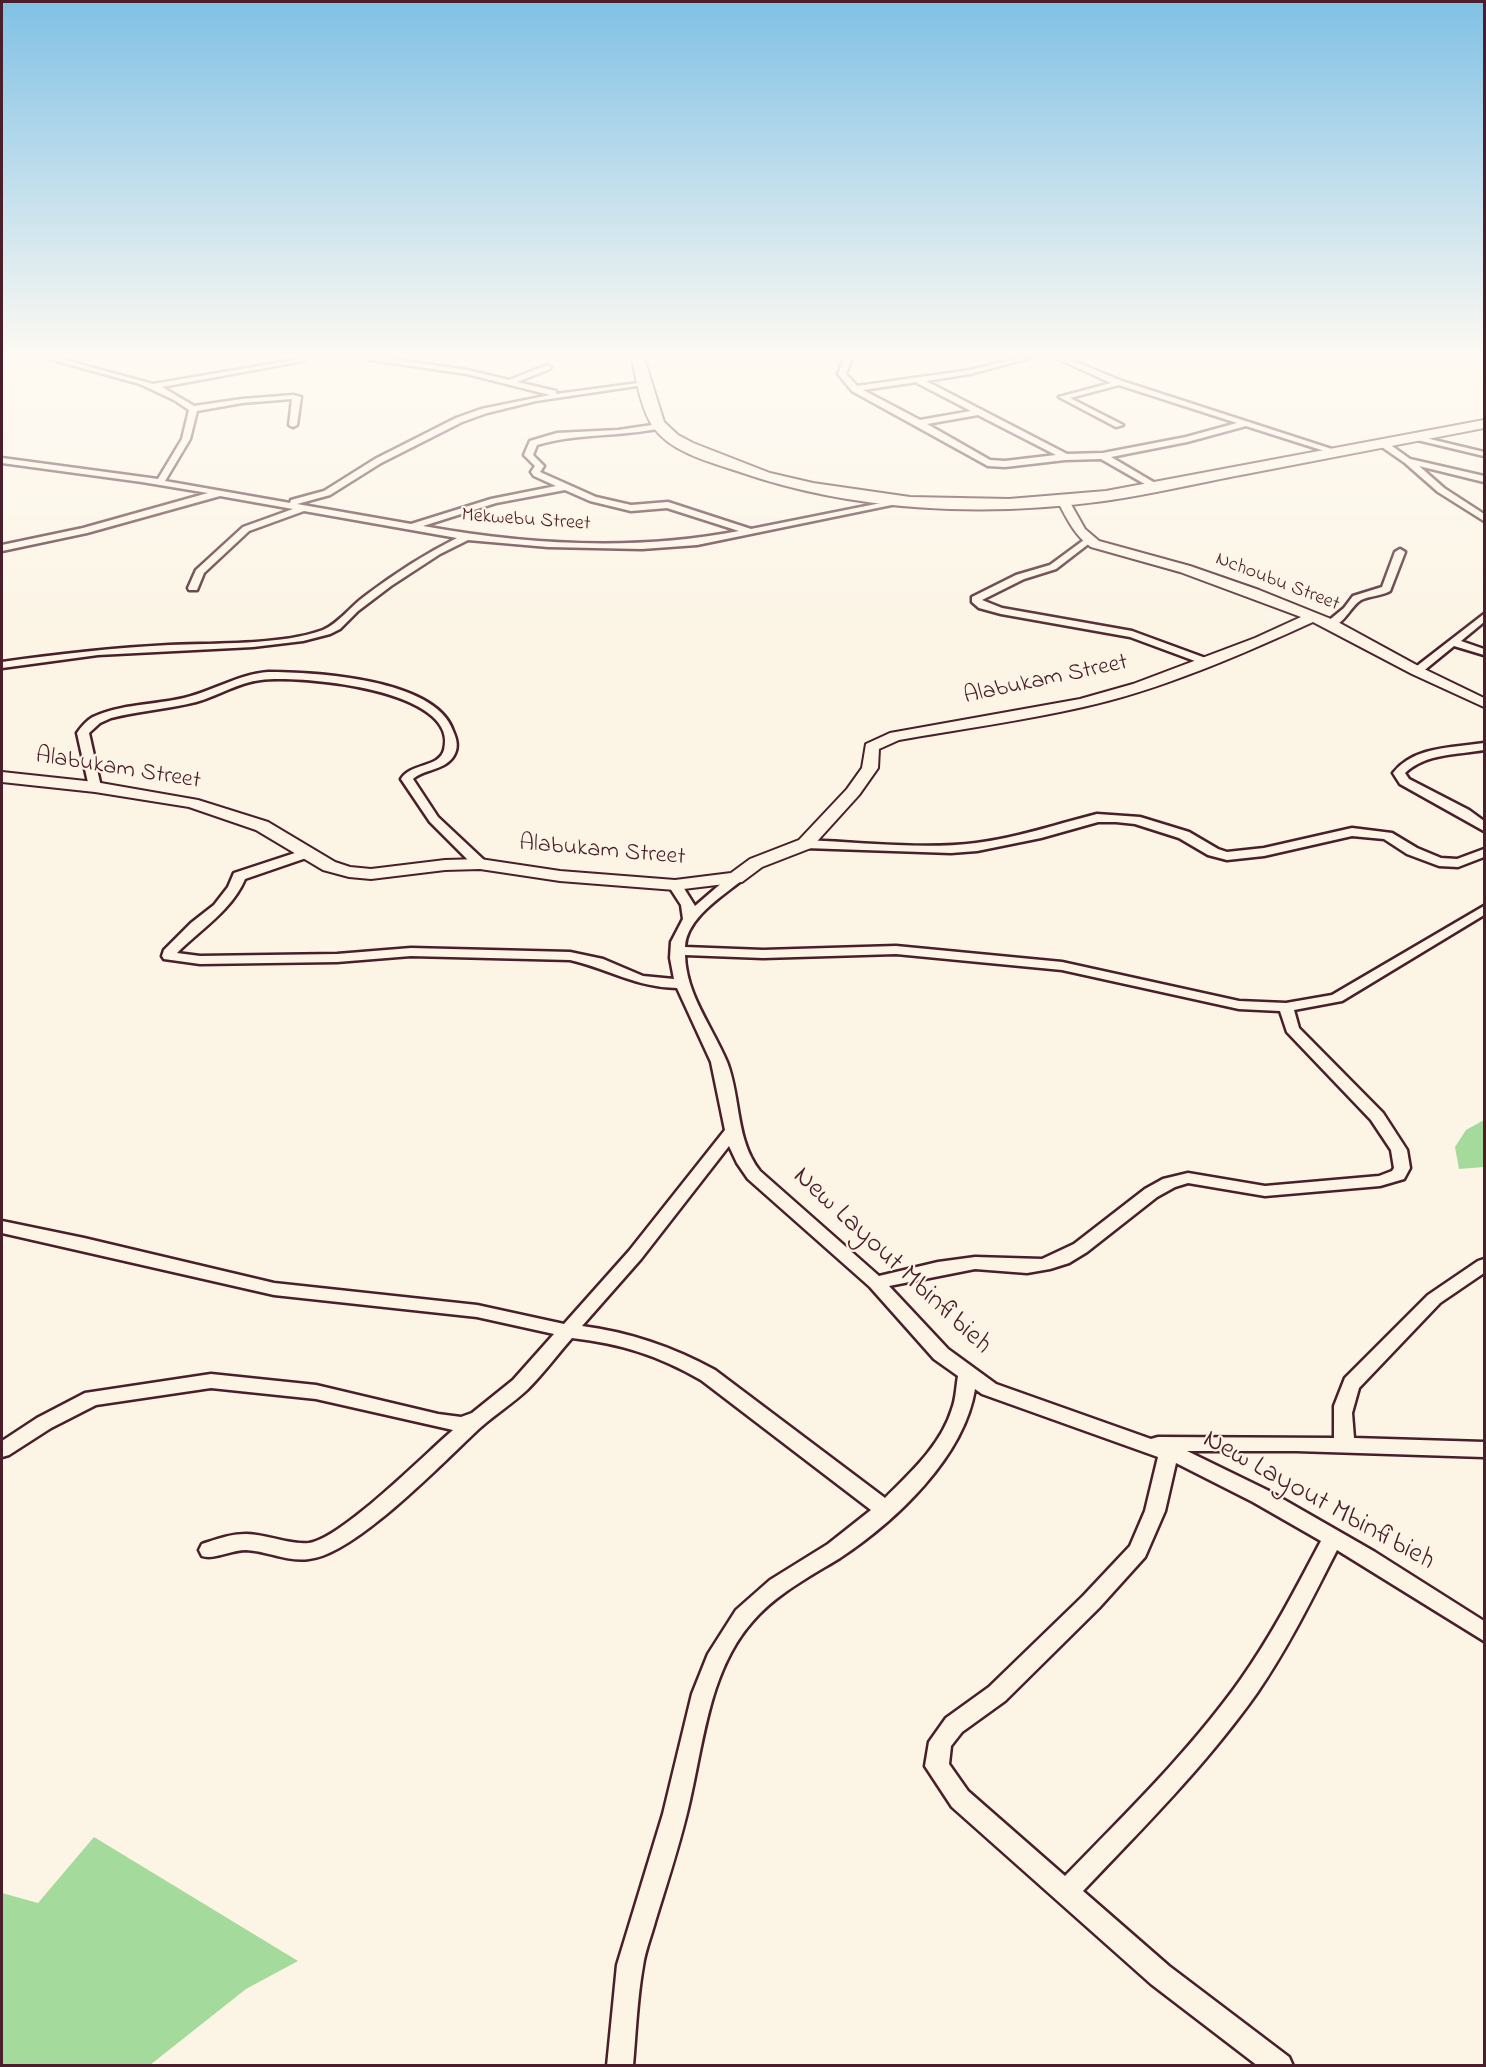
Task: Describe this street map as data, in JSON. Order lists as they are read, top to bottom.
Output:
{
  "streets": {
    "street": [
      "Mekwebu Street",
      "Nchoubu Street",
      "Alabukam Street",
      "New Layout Mbinfibieh"
    ]
  },
  "crossings": [
    ["Nchoubu Street", "Alabukam Street"],
    ["Alabukam Street", "New Layout Mbinfibieh"]
  ]
}
